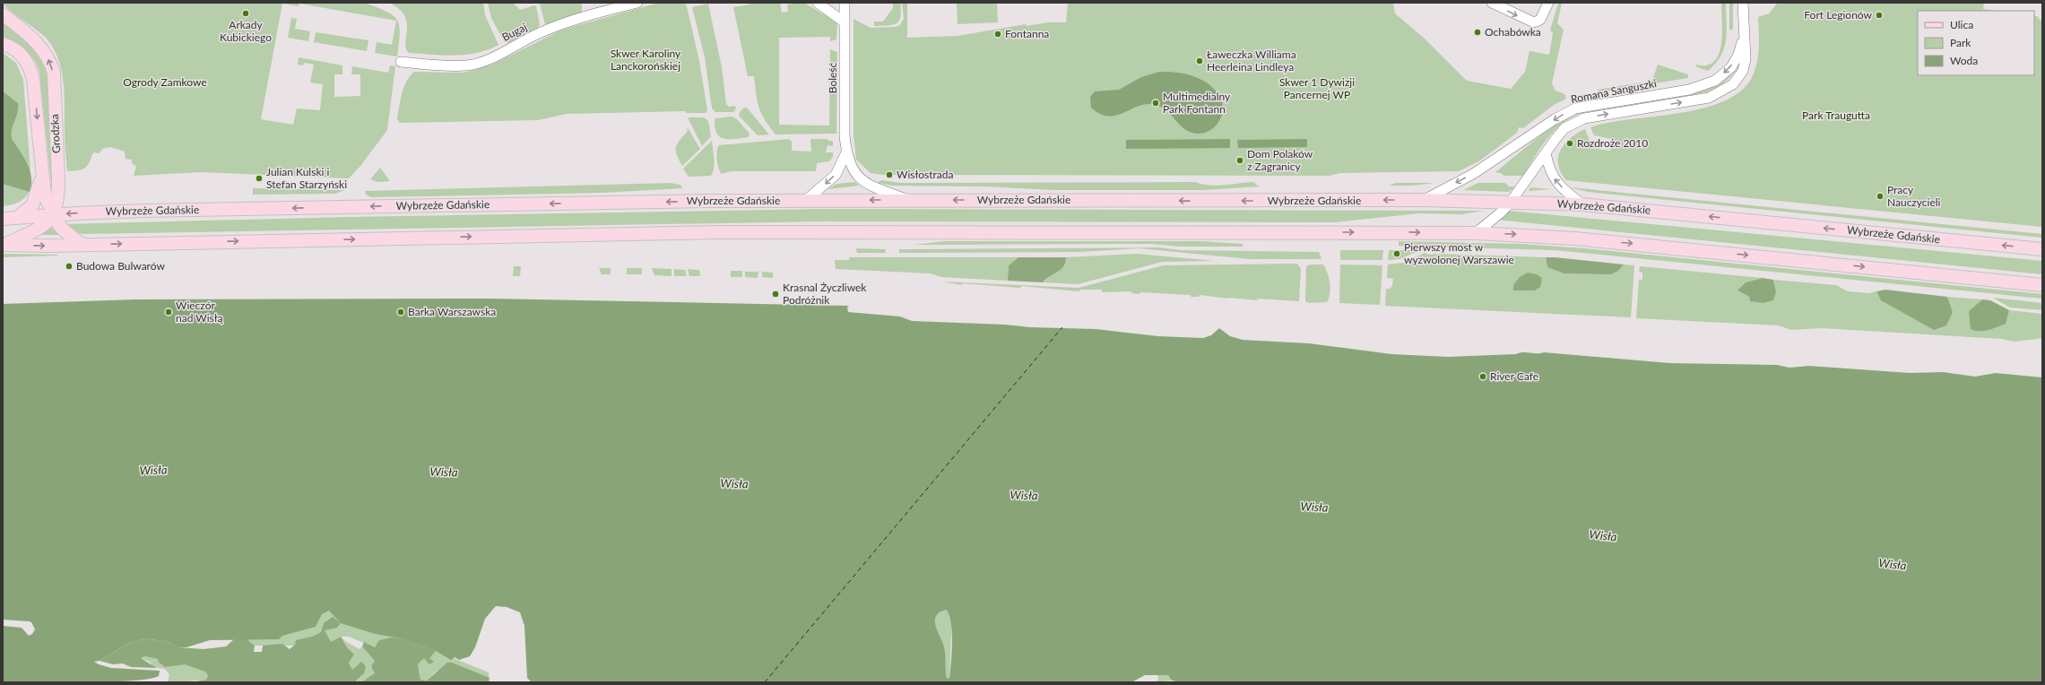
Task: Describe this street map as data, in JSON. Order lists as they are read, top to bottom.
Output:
{
  "streets": {
    "main road": ["Grodzka", "Wybrzeże Gdańskie"],
    "street": ["Bugaj", "Boleść", "Romana Sanguszki"]
  },
  "crossings": [
    ["Boleść", "Wybrzeże Gdańskie"],
    ["Romana Sanguszki", "Wybrzeże Gdańskie"],
    ["Grodzka", "Wybrzeże Gdańskie"]
  ],
  "water": ["Wisła"],
  "parks": [
    "Skwer Karoliny Lanckorońskiej",
    "Ogrody Zamkowe",
    "Skwer 1 Dywizji Pancernej WP",
    "Park Traugutta"
  ],
  "places": [
    "Arkady Kubickiego",
    "Fort Legionów",
    "Ochabówka",
    "Fontanna",
    "Ławeczka Williama Heerleina Lindleya",
    "Multimedialny Park Fontann",
    "Rozdroże 2010",
    "Dom Polaków z Zagranicy",
    "Wisłostrada",
    "Julian Kulski i Stefan Starzyński",
    "Pracy Nauczycieli",
    "Pierwszy most w wyzwolonej Warszawie",
    "Budowa Bulwarów",
    "Krasnal Życzliwek Podróżnik",
    "Wieczór nad Wisłą",
    "Barka Warszawska",
    "River Cafe"
  ],
  "legend": ["Ulica", "Park", "Woda"]
}
